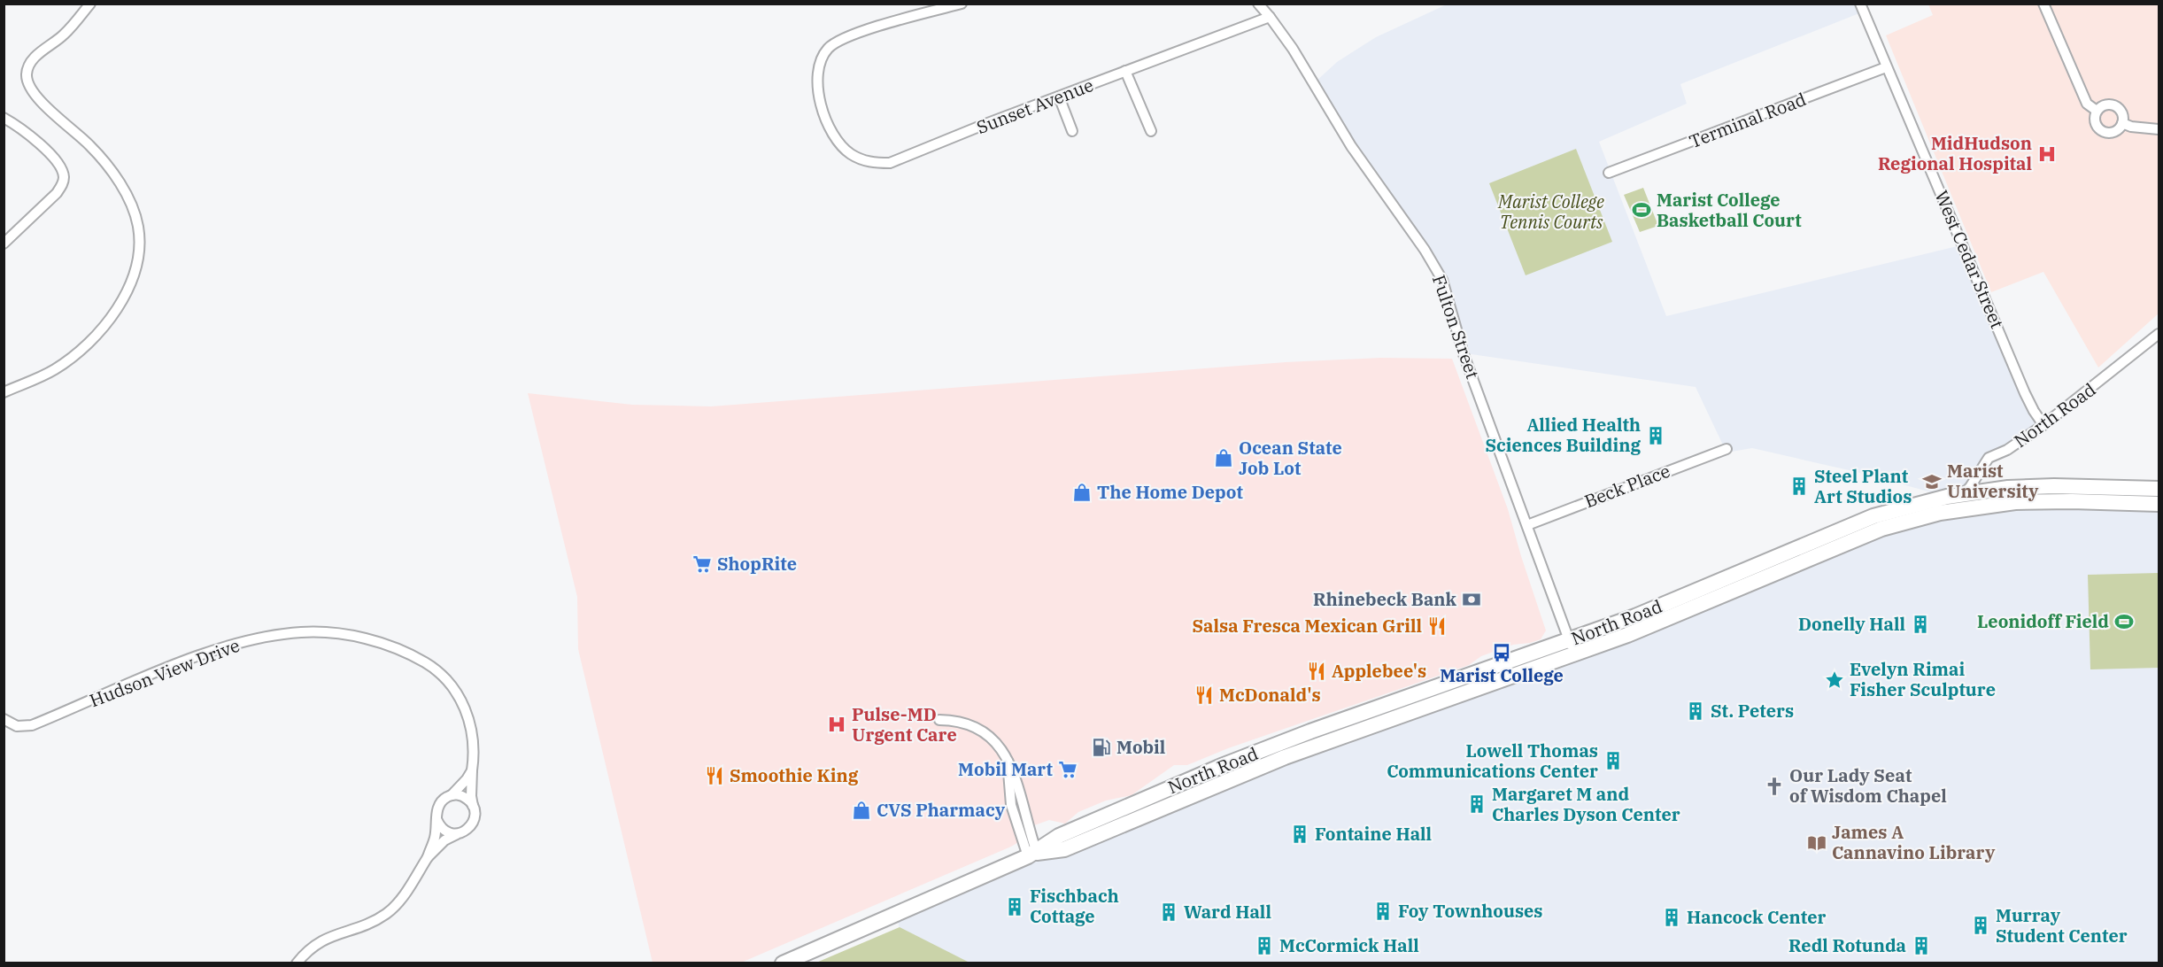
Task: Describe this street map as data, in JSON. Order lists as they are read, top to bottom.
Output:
{
  "streets": {
    "highway": ["North Road"],
    "street": [
      "Sunset Avenue",
      "Terminal Road",
      "West Cedar Street",
      "Fulton Street",
      "Beck Place",
      "Hudson View Drive"
    ]
  },
  "crossings": [
    ["Sunset Avenue", "Fulton Street"],
    ["Terminal Road", "West Cedar Street"],
    ["West Cedar Street", "North Road"],
    ["Fulton Street", "North Road"],
    ["Fulton Street", "Beck Place"]
  ],
  "parks": ["Marist College Tennis Courts"],
  "places": {
    "hospital": ["MidHudson Regional Hospital", "Pulse-MD Urgent Care"],
    "sports": ["Marist College Basketball Court", "Leonidoff Field"],
    "building": [
      "Allied Health Sciences Building",
      "Steel Plant Art Studios",
      "Donelly Hall",
      "St. Peters",
      "Lowell Thomas Communications Center",
      "Margaret M and Charles Dyson Center",
      "Fontaine Hall",
      "Fischbach Cottage",
      "Foy Townhouses",
      "Ward Hall",
      "Hancock Center",
      "Murray Student Center",
      "McCormick Hall",
      "Redl Rotunda"
    ],
    "shop": ["Ocean State Job Lot", "The Home Depot", "CVS Pharmacy"],
    "school or university": ["Marist University"],
    "supermarket": ["ShopRite", "Mobil Mart"],
    "bank": ["Rhinebeck Bank"],
    "restaurant": [
      "Salsa Fresca Mexican Grill",
      "Applebee's",
      "McDonald's",
      "Smoothie King"
    ],
    "bus stop": ["Marist College"],
    "place": ["Evelyn Rimai Fisher Sculpture"],
    "fuel station": ["Mobil"],
    "church": ["Our Lady Seat of Wisdom Chapel"],
    "library": ["James A Cannavino Library"]
  }
}
